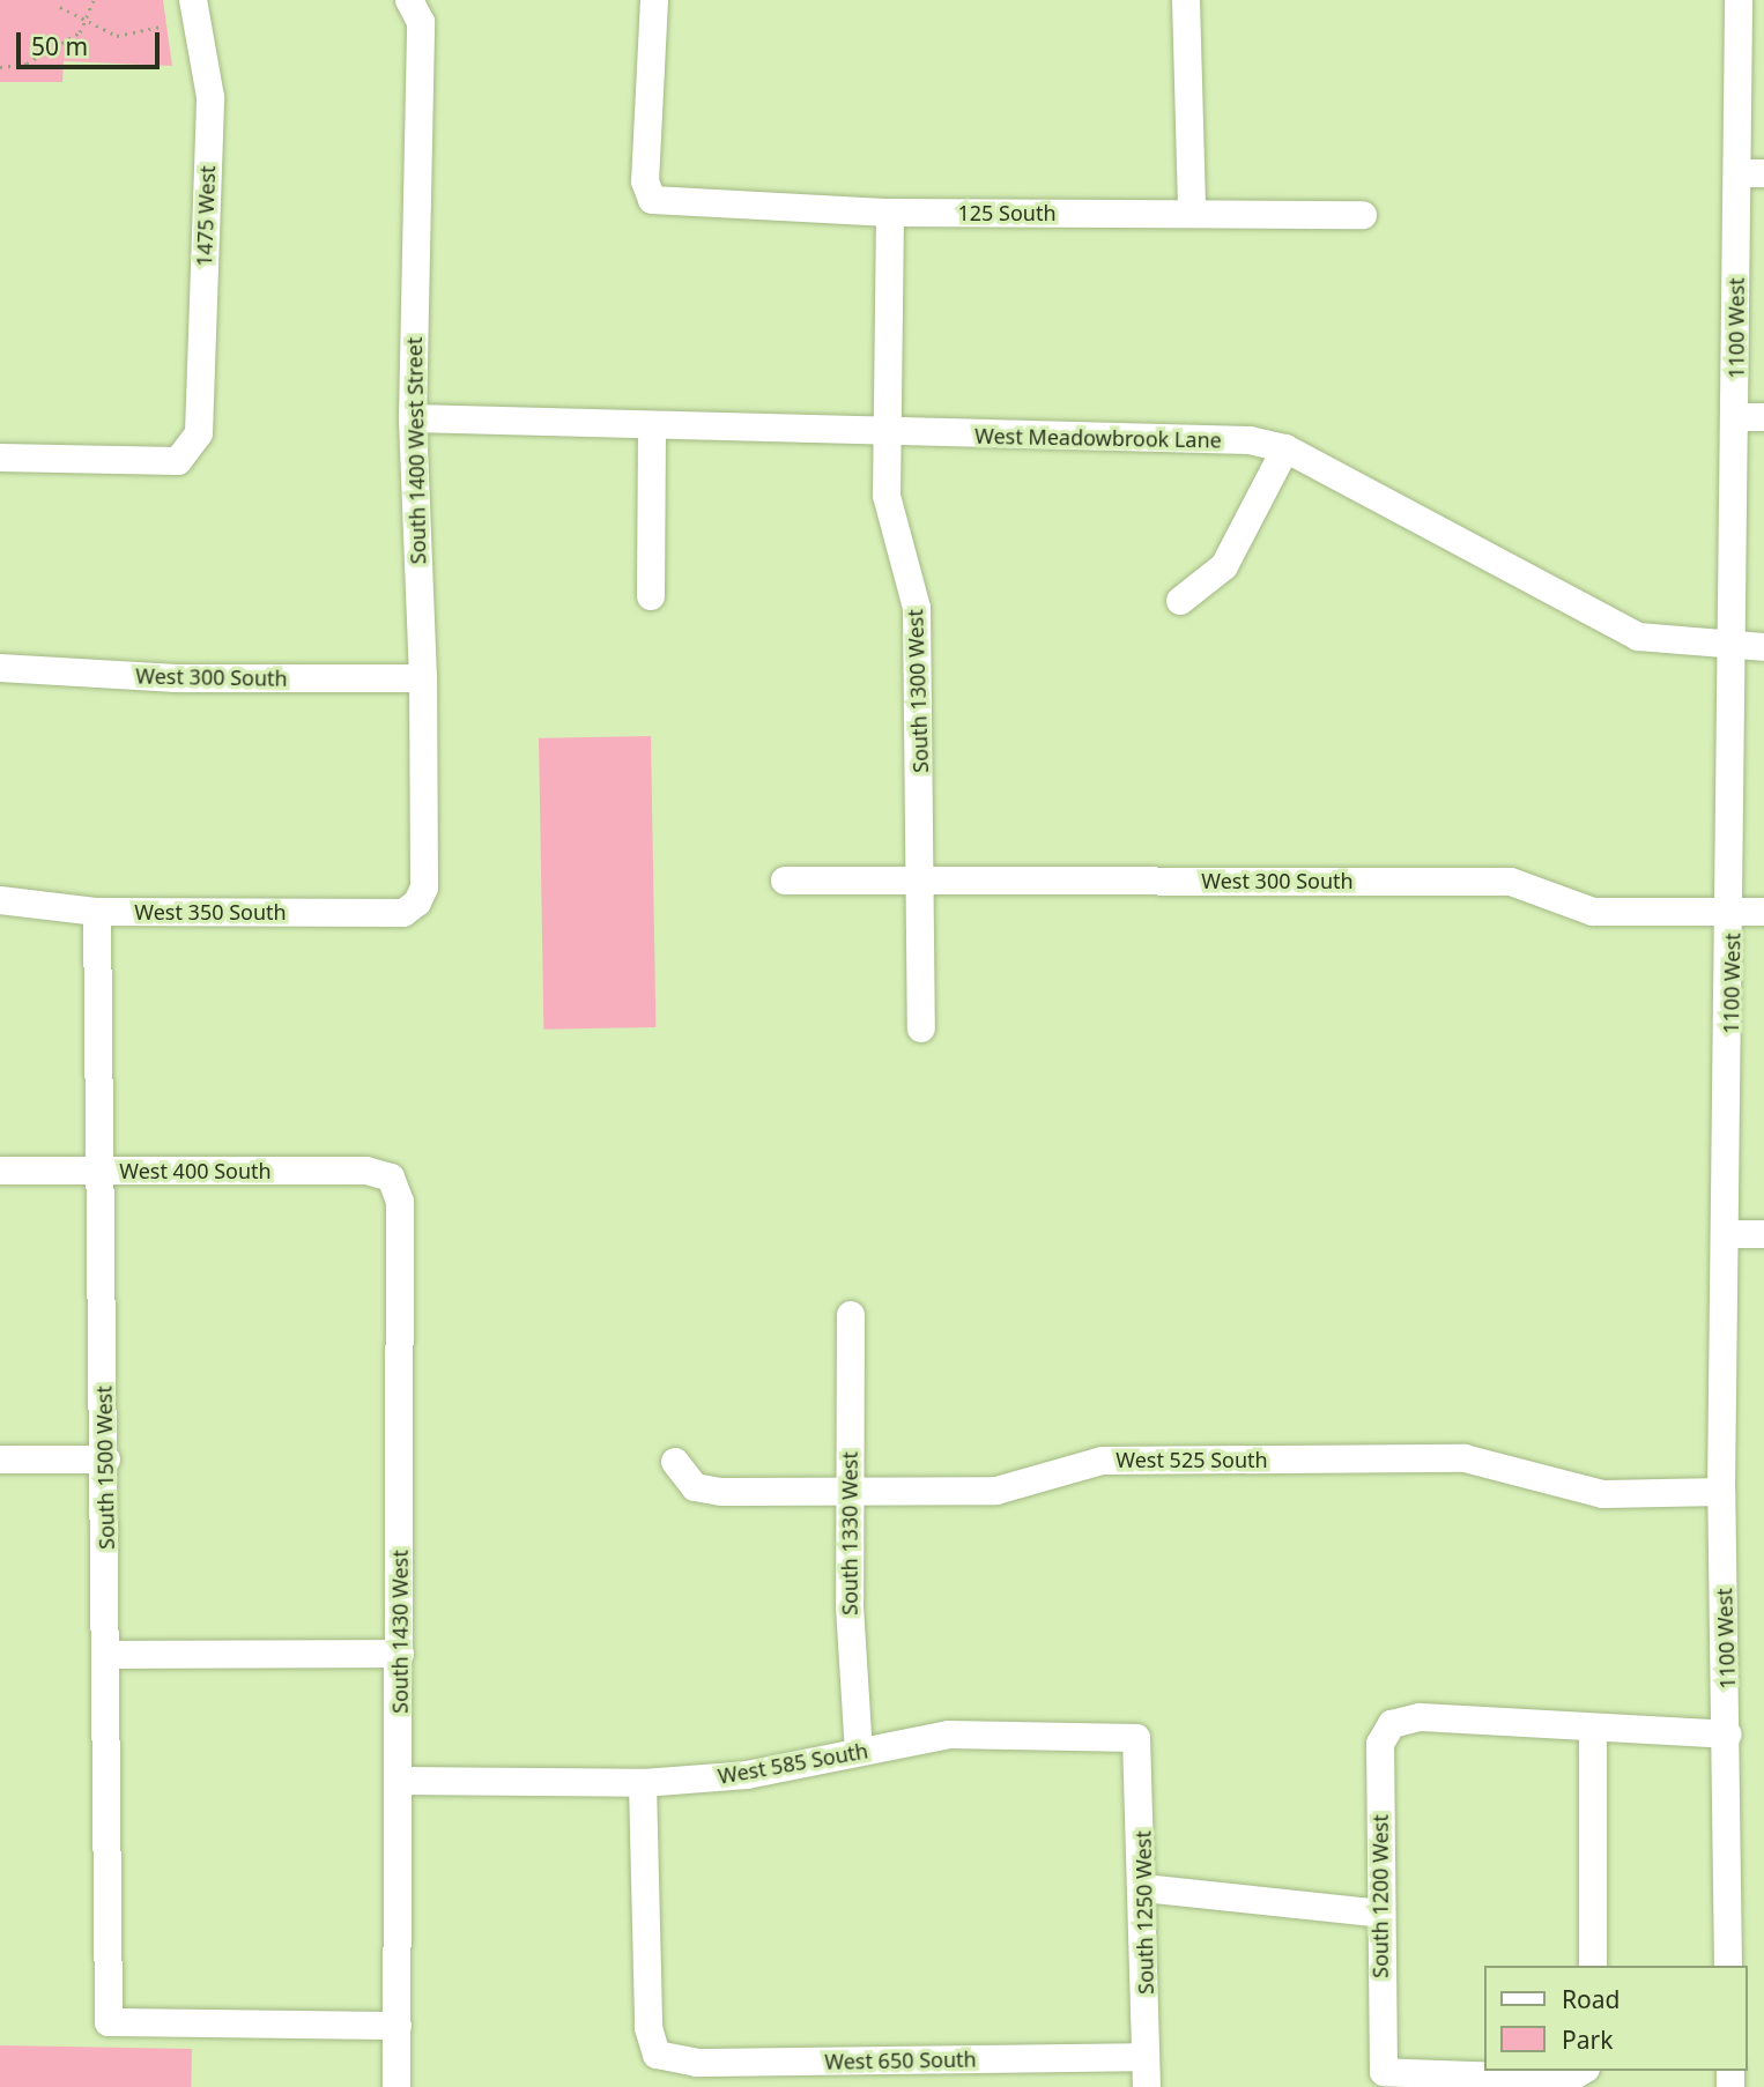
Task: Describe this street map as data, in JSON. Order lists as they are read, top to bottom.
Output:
{
  "streets": {
    "street": [
      "125 South",
      "1475 West",
      "1100 West",
      "West Meadowbrook Lane",
      "South 1400 West Street",
      "West 300 South",
      "South 1300 West",
      "West 350 South",
      "West 400 South",
      "West 525 South",
      "South 1500 West",
      "South 1330 West",
      "South 1430 West",
      "West 585 South",
      "South 1200 West",
      "South 1250 West",
      "West 650 South"
    ]
  },
  "crossings": [
    ["125 South", "South 1300 West"],
    ["1100 West", "West Meadowbrook Lane"],
    ["1100 West", "West 300 South"],
    ["1100 West", "West 525 South"],
    ["West Meadowbrook Lane", "South 1400 West Street"],
    ["West Meadowbrook Lane", "South 1300 West"],
    ["South 1400 West Street", "West 300 South"],
    ["South 1400 West Street", "West 350 South"],
    ["West 300 South", "South 1300 West"],
    ["West 350 South", "South 1500 West"],
    ["West 400 South", "South 1500 West"],
    ["West 400 South", "South 1430 West"],
    ["West 525 South", "South 1330 West"],
    ["South 1500 West", "South 1430 West"],
    ["South 1330 West", "West 585 South"],
    ["South 1430 West", "West 585 South"],
    ["West 585 South", "South 1250 West"],
    ["West 585 South", "West 650 South"],
    ["South 1250 West", "West 650 South"]
  ],
  "legend": ["Road", "Park"],
  "scale_bar": "50 m"
}
